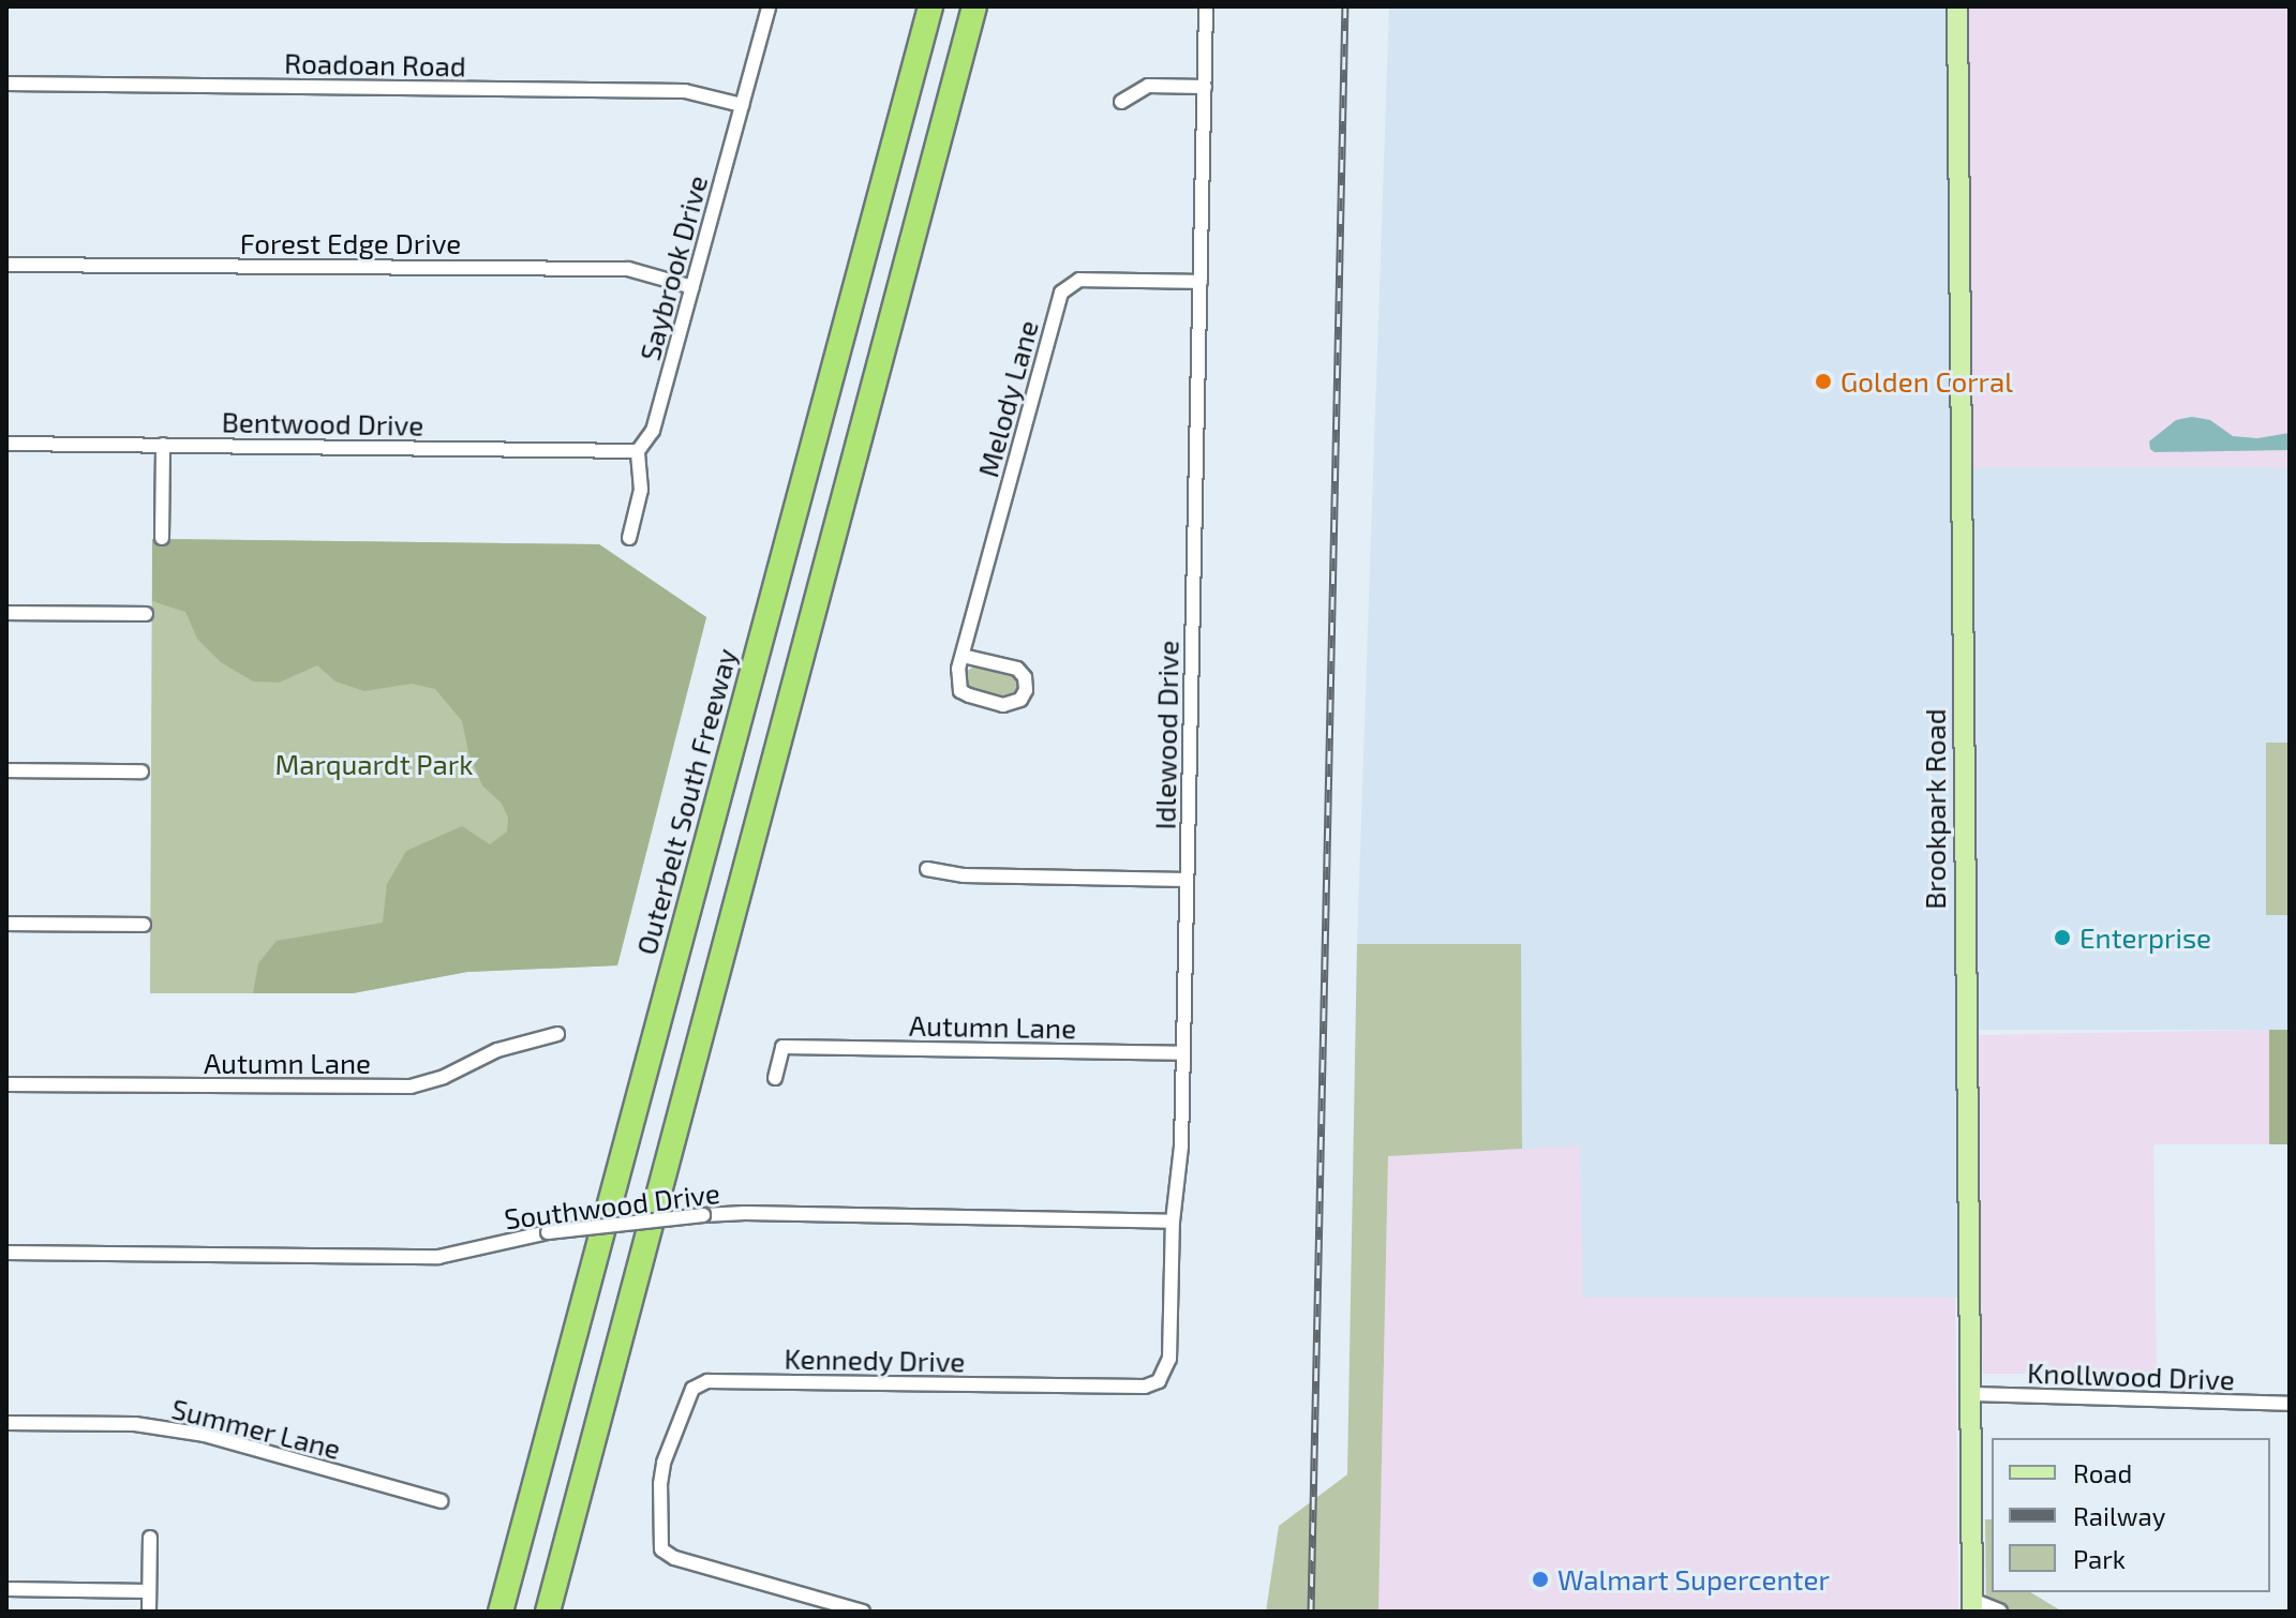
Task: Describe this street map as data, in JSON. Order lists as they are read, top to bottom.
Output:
{
  "streets": {
    "highway": ["Outerbelt South Freeway"],
    "main road": ["Brookpark Road"],
    "street": [
      "Roadoan Road",
      "Forest Edge Drive",
      "Saybrook Drive",
      "Melody Lane",
      "Bentwood Drive",
      "Idlewood Drive",
      "Autumn Lane",
      "Southwood Drive",
      "Kennedy Drive",
      "Knollwood Drive",
      "Summer Lane"
    ]
  },
  "crossings": [
    ["Roadoan Road", "Saybrook Drive"],
    ["Forest Edge Drive", "Saybrook Drive"],
    ["Saybrook Drive", "Bentwood Drive"],
    ["Melody Lane", "Idlewood Drive"],
    ["Idlewood Drive", "Autumn Lane"],
    ["Idlewood Drive", "Southwood Drive"],
    ["Idlewood Drive", "Kennedy Drive"],
    ["Brookpark Road", "Knollwood Drive"]
  ],
  "parks": ["Marquardt Park"],
  "places": ["Golden Corral", "Enterprise", "Walmart Supercenter"],
  "legend": ["Road", "Railway", "Park"]
}
